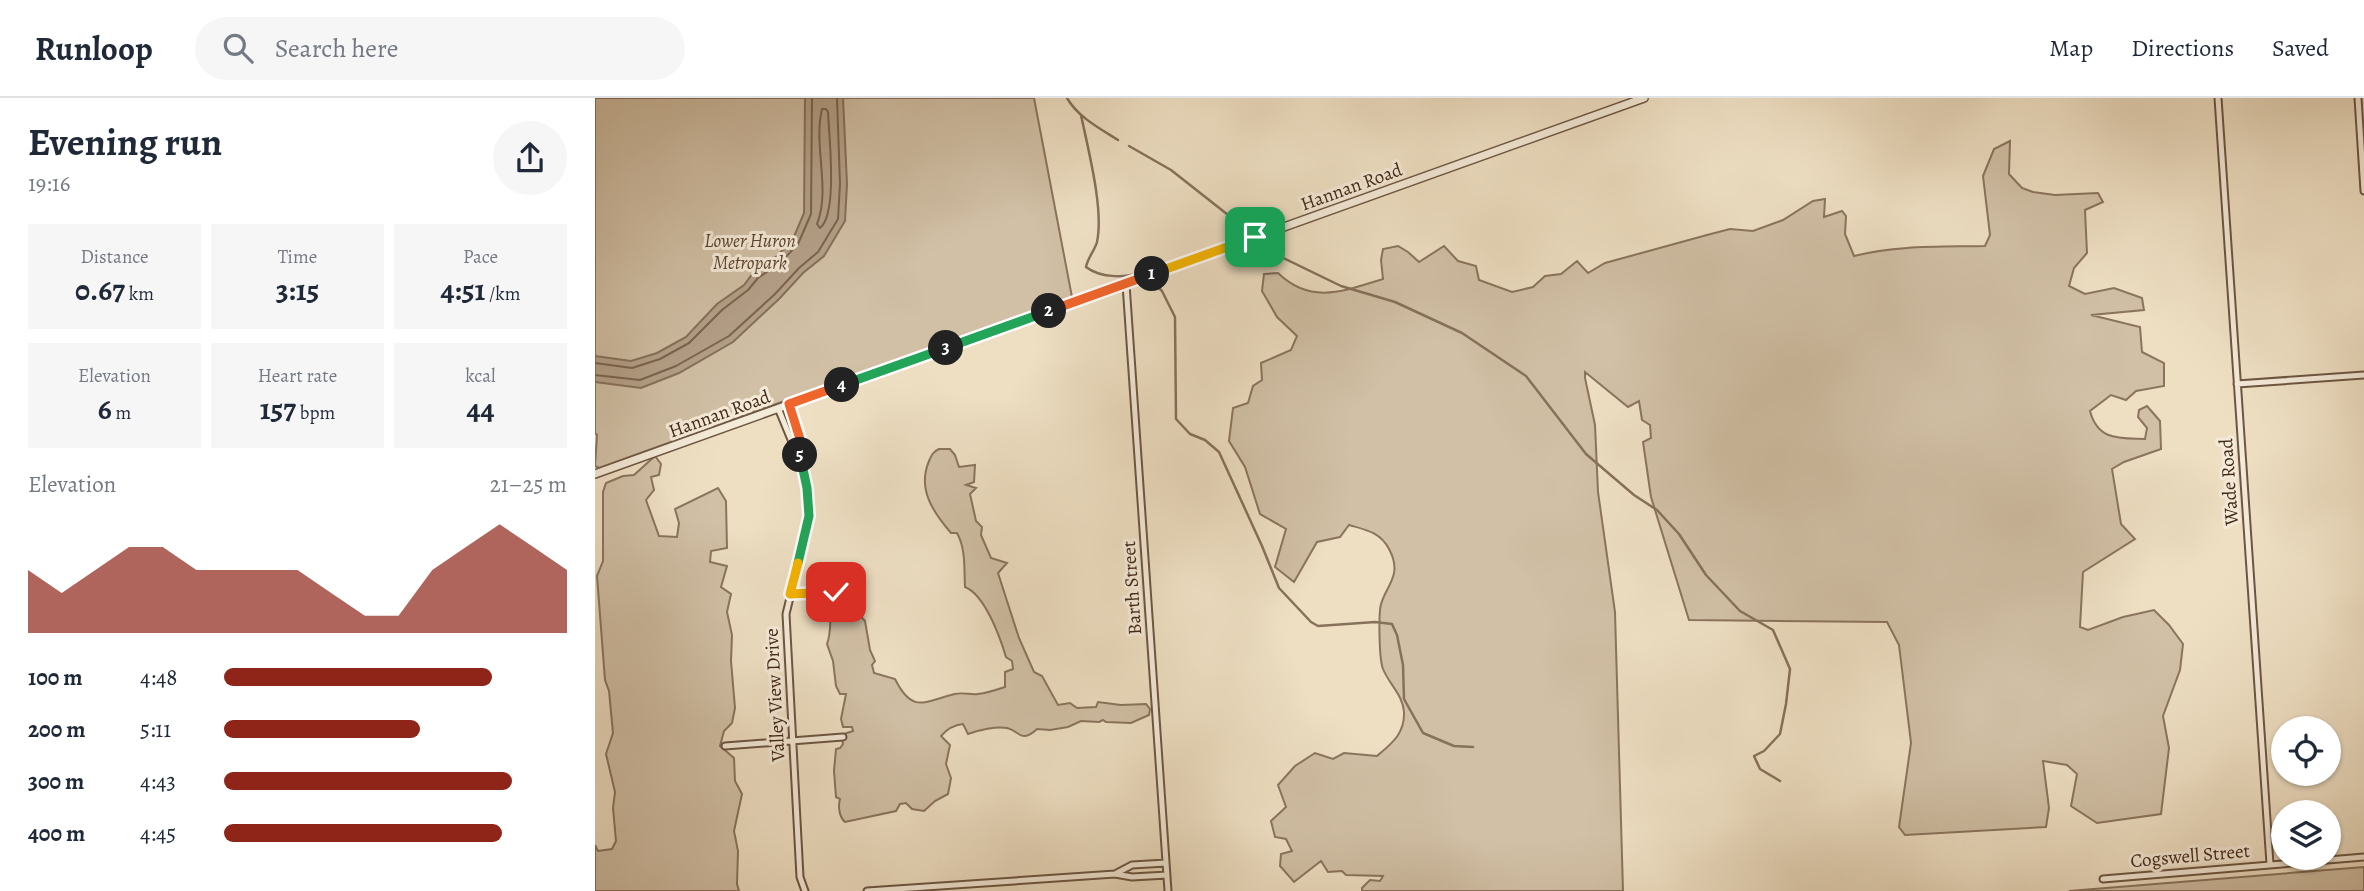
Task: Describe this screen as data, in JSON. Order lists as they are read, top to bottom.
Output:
{
  "streets": {
    "street": [
      "Hannan Road",
      "Wade Road",
      "Barth Street",
      "Valley View Drive",
      "Cogswell Street"
    ]
  },
  "crossings": [
    ["Hannan Road", "Barth Street"],
    ["Hannan Road", "Valley View Drive"],
    ["Wade Road", "Cogswell Street"]
  ],
  "parks": ["Lower Huron Metropark"],
  "page": {
    "header": "Runloop",
    "search": "Search here",
    "nav": ["Map", "Directions", "Saved"],
    "heading": ["Evening run", "19:16"],
    "stats": [
      ["Distance", "0.67 km"],
      ["Time", "3:15"],
      ["Pace", "4:51 /km"],
      ["Elevation", "6 m"],
      ["Heart rate", "157 bpm"],
      ["kcal", "44"]
    ],
    "pins": [
      "1",
      "2",
      "3",
      "4",
      "5"
    ],
    "chart": ["Elevation", "21–25 m"],
    "list": [
      {
        "name": "100 m",
        "note": "4:48"
      },
      {
        "name": "200 m",
        "note": "5:11"
      },
      {
        "name": "300 m",
        "note": "4:43"
      },
      {
        "name": "400 m",
        "note": "4:45"
      }
    ]
  }
}
